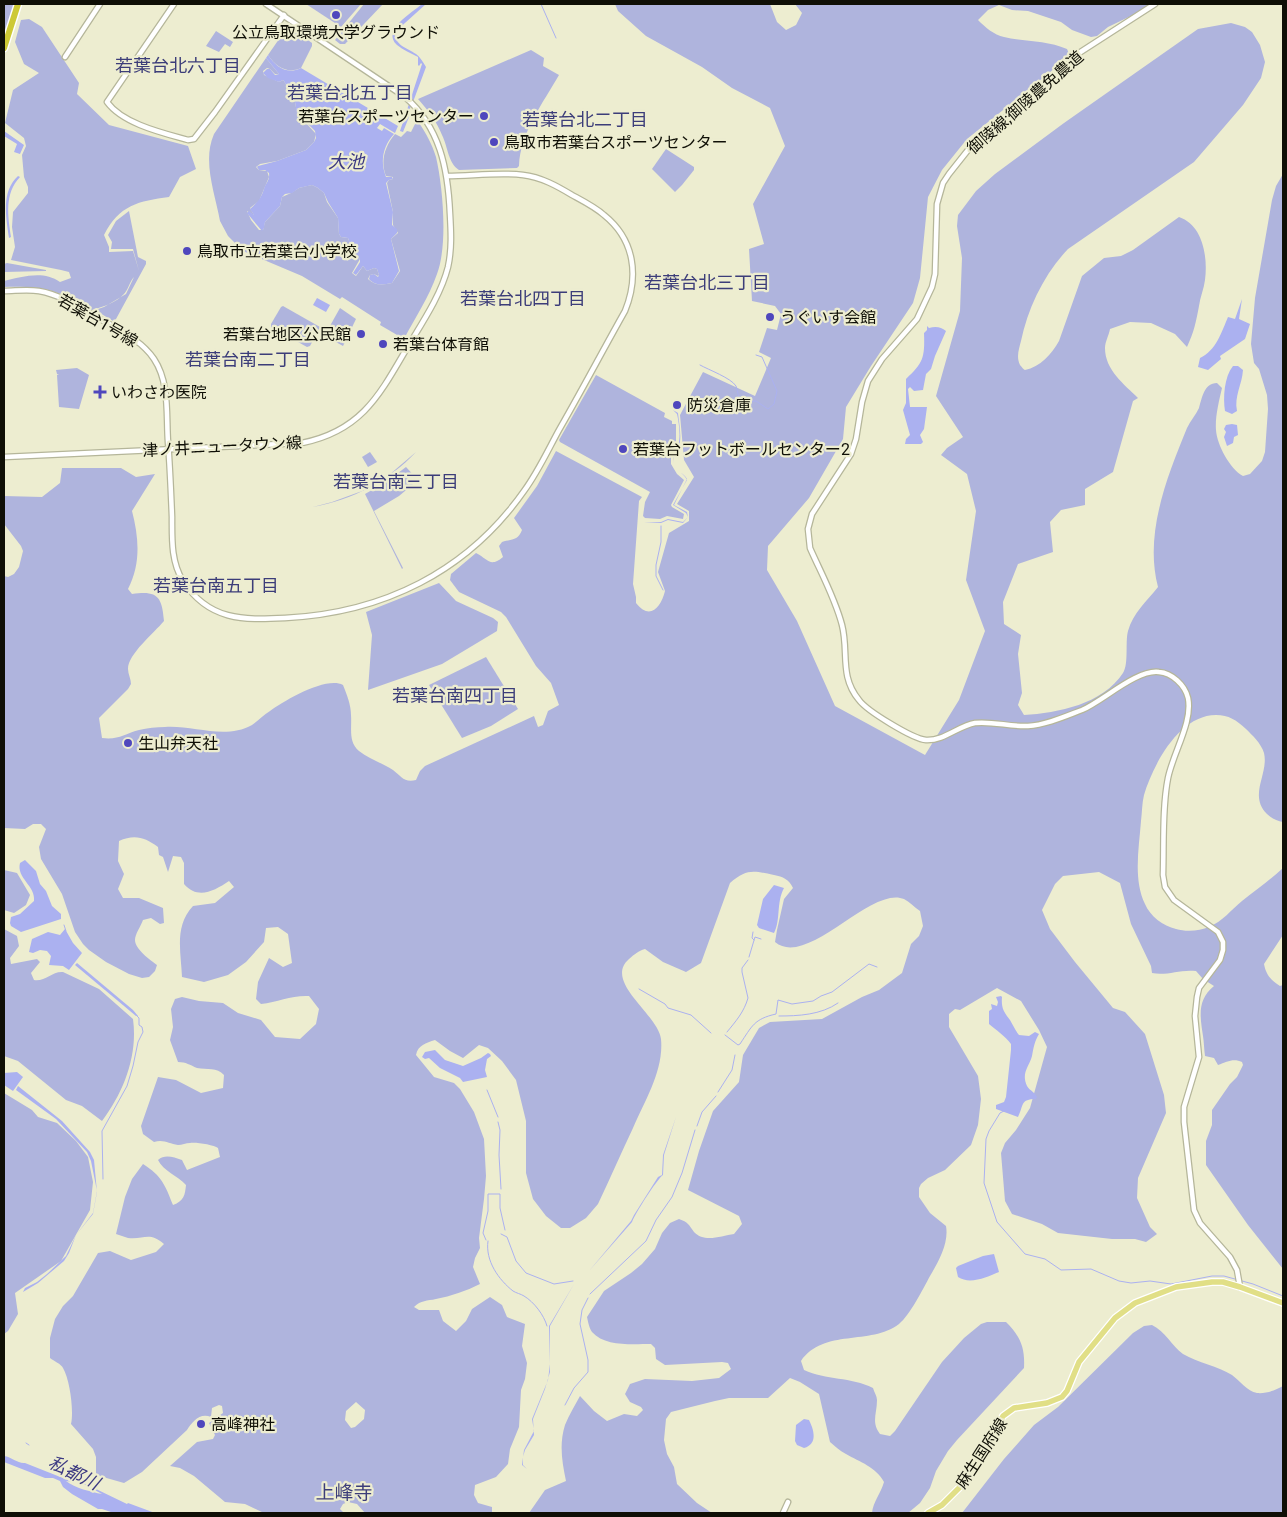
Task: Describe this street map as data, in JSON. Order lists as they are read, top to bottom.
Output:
{
  "streets": {
    "main road": ["麻生国府線"],
    "street": ["御陵線;御陵農免農道", "若葉台1号線", "津ノ井ニュータウン線"]
  },
  "crossings": [
    ["御陵線;御陵農免農道", "麻生国府線"],
    ["若葉台1号線", "津ノ井ニュータウン線"]
  ],
  "districts": [
    "若葉台北六丁目",
    "若葉台北五丁目",
    "若葉台北二丁目",
    "若葉台北三丁目",
    "若葉台北四丁目",
    "若葉台南二丁目",
    "若葉台南三丁目",
    "若葉台南五丁目",
    "若葉台南四丁目",
    "上峰寺"
  ],
  "water": ["大池", "私都川"],
  "places": {
    "other": [
      "公立鳥取環境大学グラウンド",
      "若葉台スポーツセンター",
      "鳥取市若葉台スポーツセンター",
      "鳥取市立若葉台小学校",
      "うぐいす会館",
      "若葉台地区公民館",
      "若葉台体育館",
      "防災倉庫",
      "若葉台フットボールセンター2",
      "生山弁天社",
      "高峰神社"
    ],
    "health": ["いわさわ医院"]
  }
}
